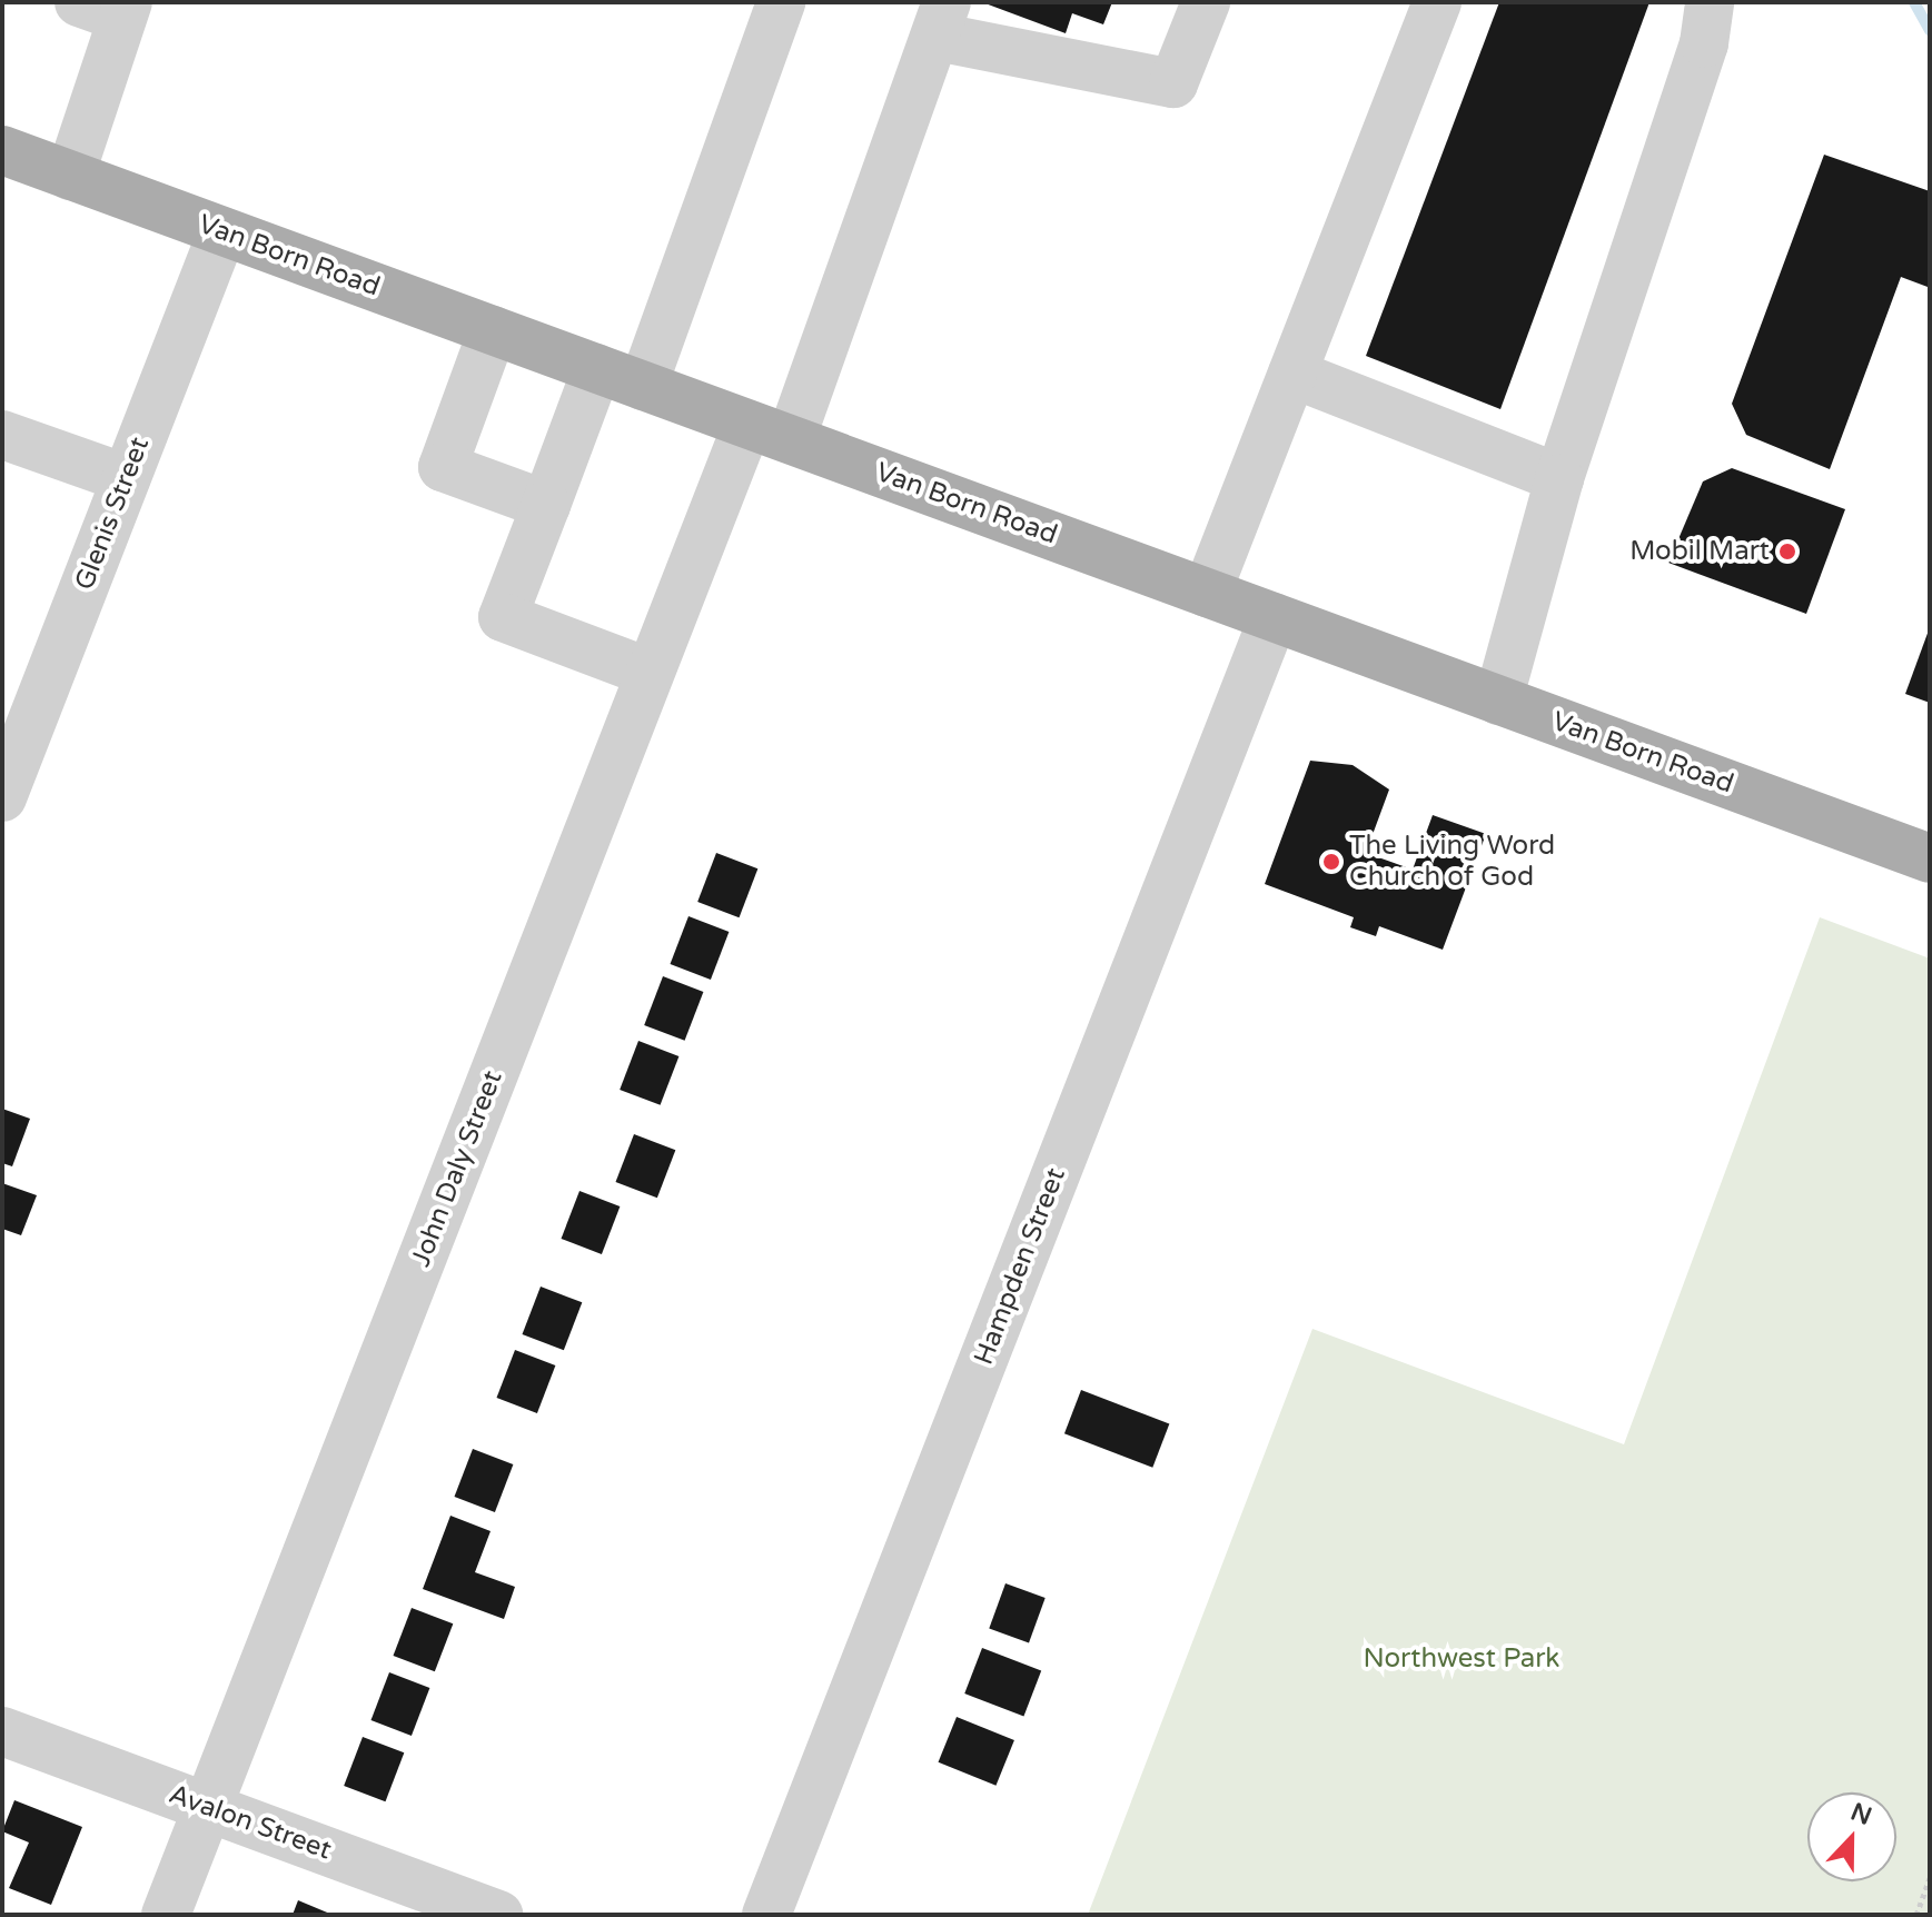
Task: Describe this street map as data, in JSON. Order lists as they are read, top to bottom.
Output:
{
  "streets": {
    "main road": ["Van Born Road"],
    "street": [
      "Glenis Street",
      "John Daly Street",
      "Hampden Street",
      "Avalon Street"
    ]
  },
  "crossings": [
    ["Van Born Road", "Glenis Street"],
    ["Van Born Road", "John Daly Street"],
    ["Van Born Road", "Hampden Street"],
    ["John Daly Street", "Avalon Street"]
  ],
  "parks": ["Northwest Park"],
  "places": ["Mobil Mart", "The Living Word Church of God"],
  "north": "top"
}
